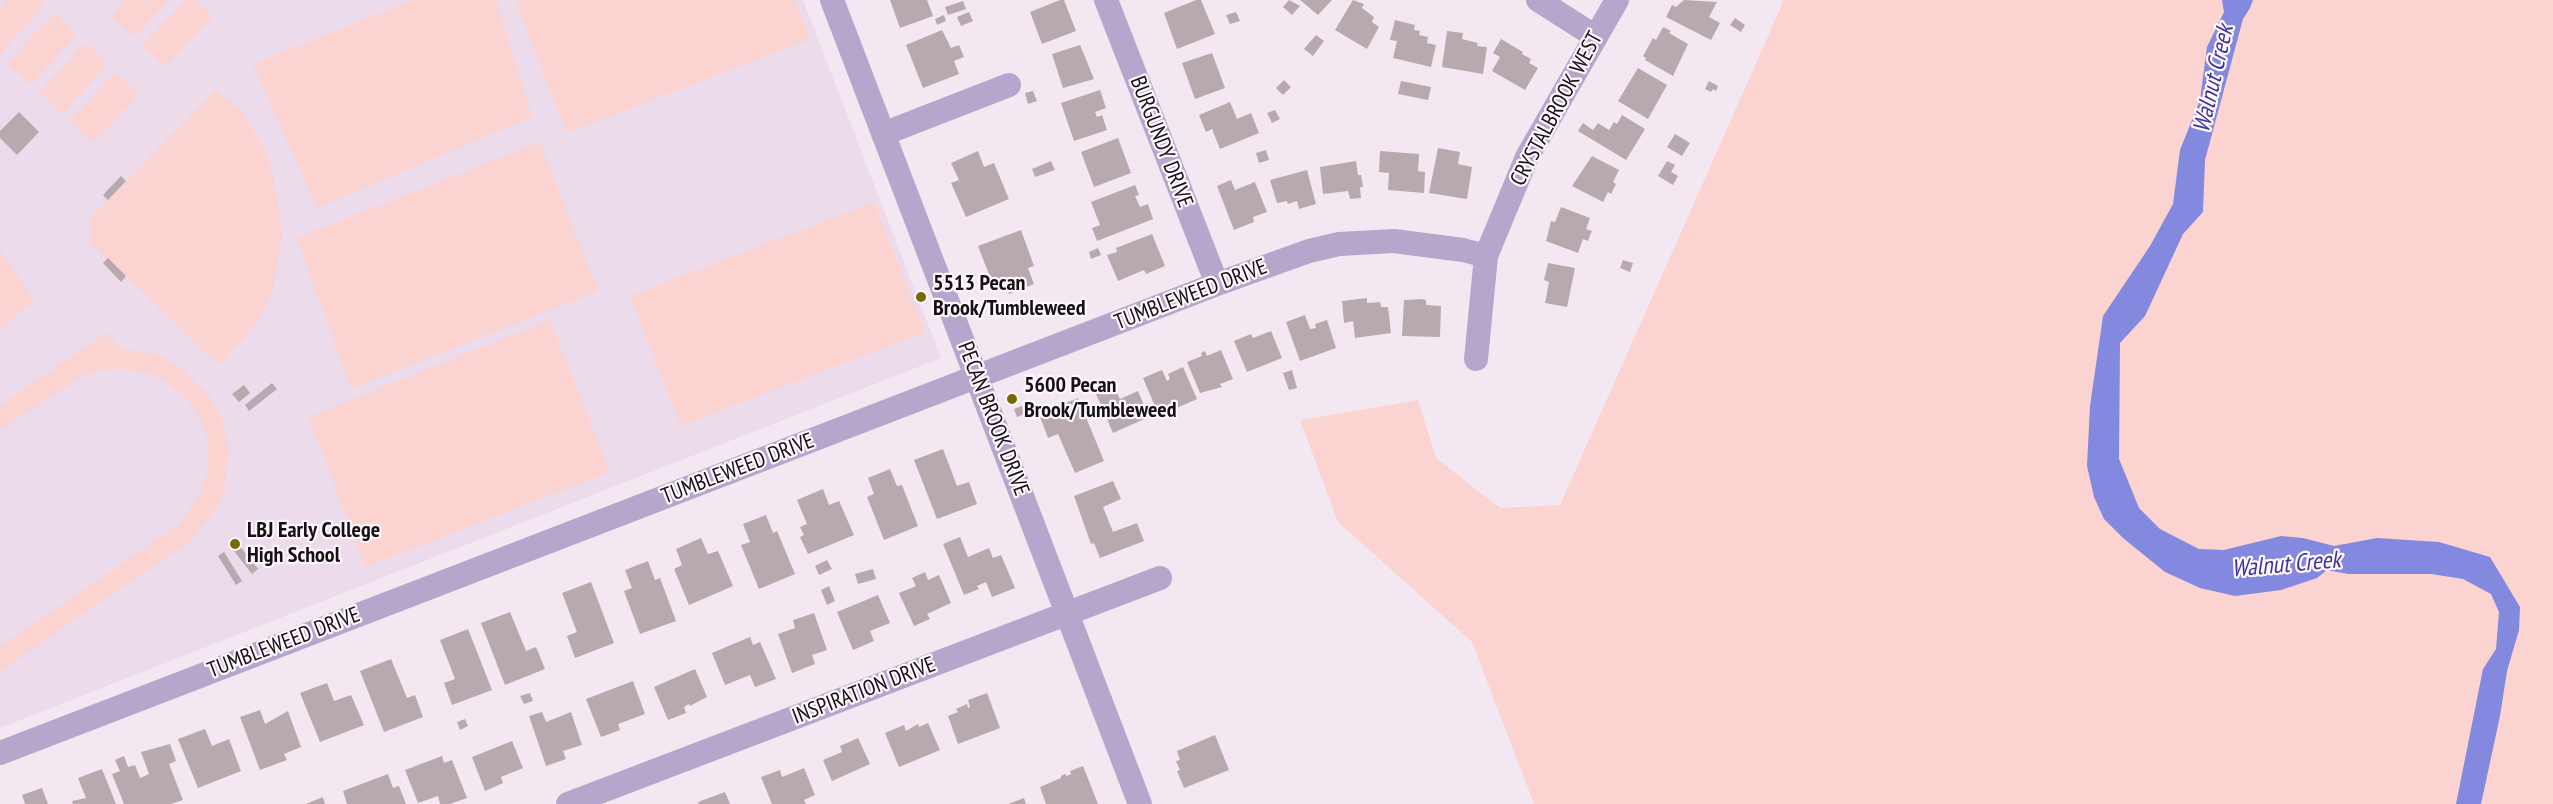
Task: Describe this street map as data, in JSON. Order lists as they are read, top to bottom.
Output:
{
  "streets": {
    "street": [
      "CRYSTALBROOK WEST",
      "BURGUNDY DRIVE",
      "TUMBLEWEED DRIVE",
      "PECAN BROOK DRIVE",
      "INSPIRATION DRIVE"
    ]
  },
  "crossings": [
    ["CRYSTALBROOK WEST", "TUMBLEWEED DRIVE"],
    ["BURGUNDY DRIVE", "TUMBLEWEED DRIVE"],
    ["TUMBLEWEED DRIVE", "PECAN BROOK DRIVE"],
    ["PECAN BROOK DRIVE", "INSPIRATION DRIVE"]
  ],
  "water": ["Walnut Creek"],
  "places": ["5513 Pecan Brook/Tumbleweed", "5600 Pecan Brook/Tumbleweed", "LBJ Early College High School"]
}
